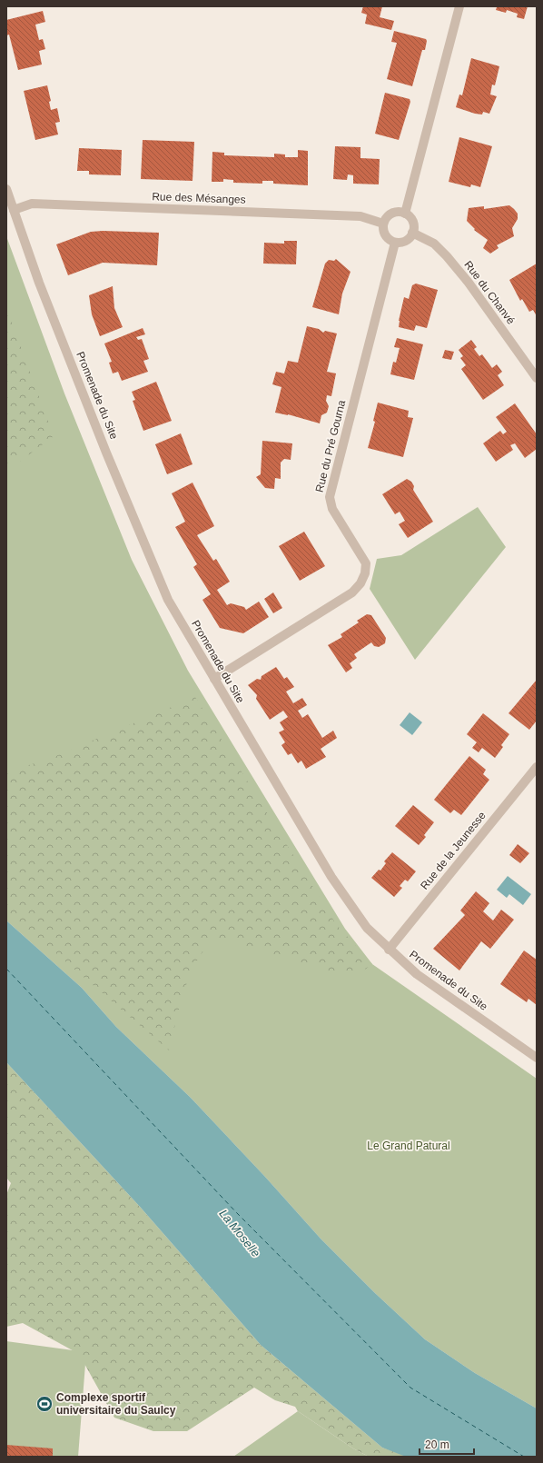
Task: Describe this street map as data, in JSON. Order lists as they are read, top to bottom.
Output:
{
  "streets": {
    "street": [
      "Rue des Mésanges",
      "Rue du Chanvé",
      "Promenade du Site",
      "Rue du Pré Gourna",
      "Rue de la Jeunesse"
    ]
  },
  "crossings": [
    ["Rue des Mésanges", "Rue du Chanvé"],
    ["Rue des Mésanges", "Promenade du Site"],
    ["Rue des Mésanges", "Rue du Pré Gourna"],
    ["Rue du Chanvé", "Rue du Pré Gourna"],
    ["Promenade du Site", "Rue du Pré Gourna"],
    ["Promenade du Site", "Rue de la Jeunesse"]
  ],
  "water": ["La Moselle"],
  "parks": ["Le Grand Patural"],
  "places": {
    "sports": ["Complexe sportif universitaire du Saulcy"]
  },
  "scale_bar": "20 m"
}
